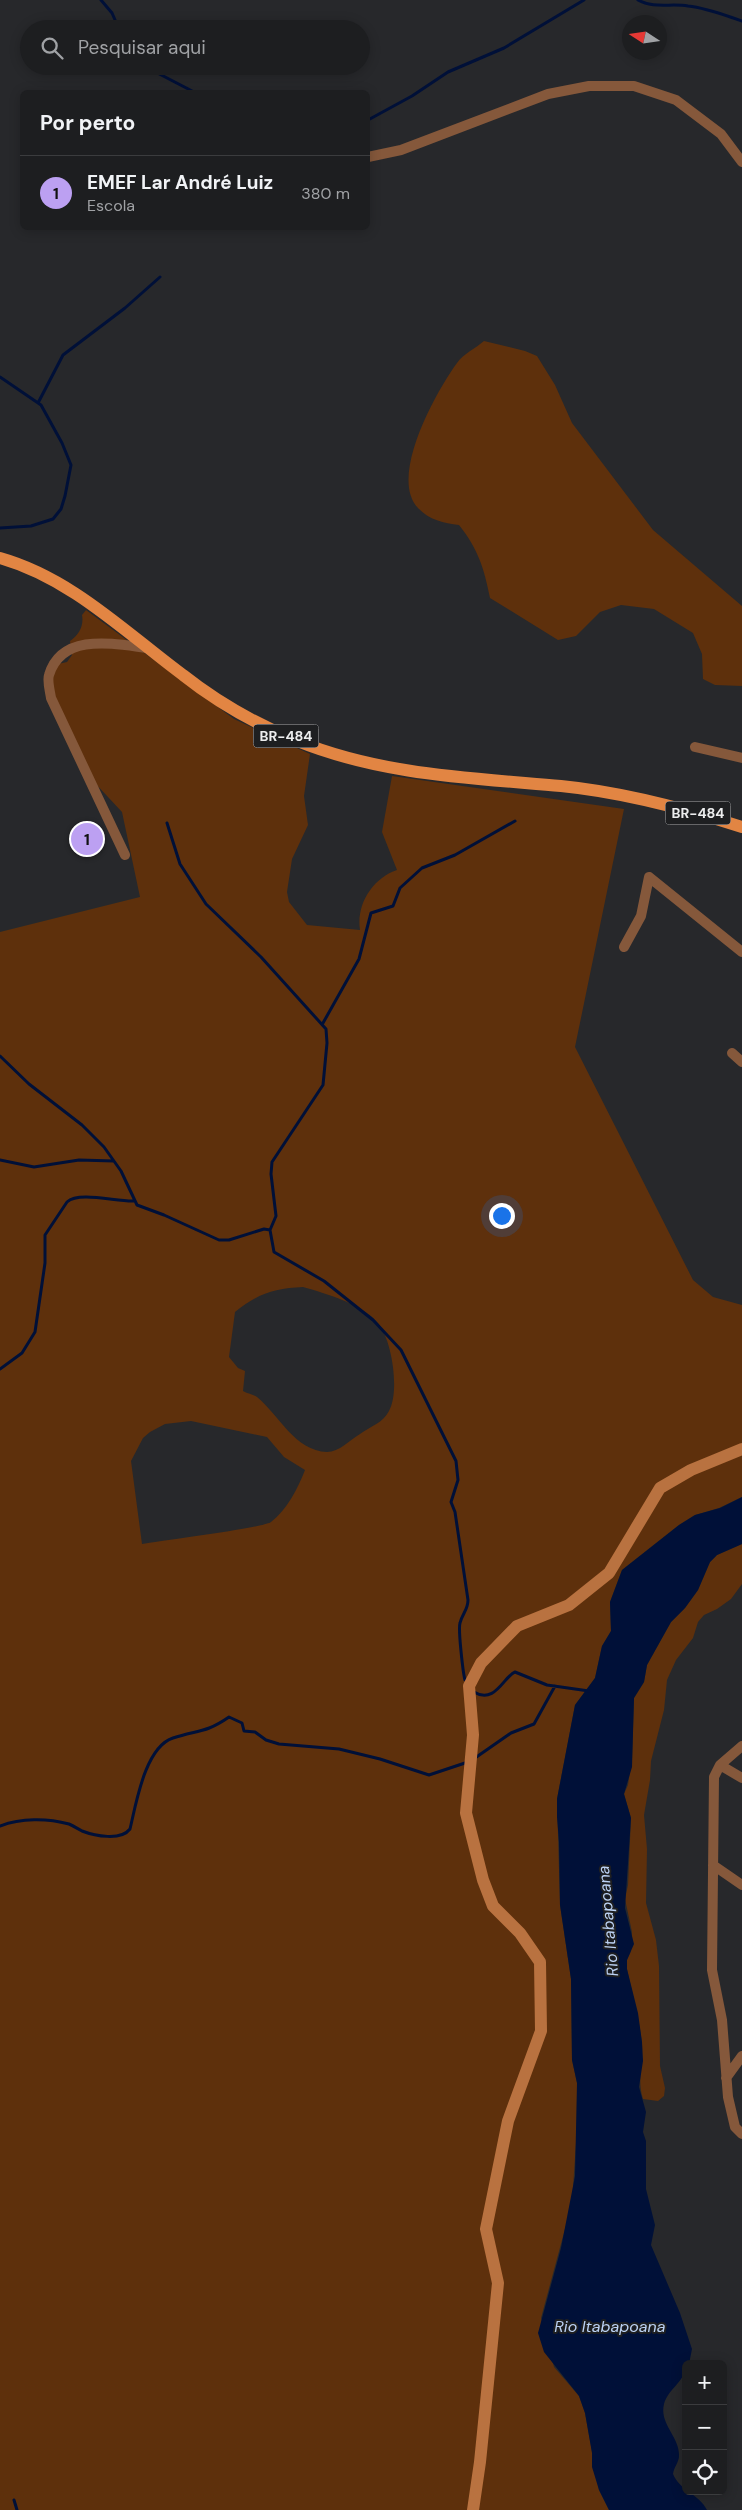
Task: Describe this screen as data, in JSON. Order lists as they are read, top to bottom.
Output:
{
  "streets": {
    "main road": ["BR-484"]
  },
  "water": ["Rio Itabapoana"],
  "north": "left",
  "page": {
    "search": "Pesquisar aqui",
    "heading": "Por perto",
    "list": [
      {
        "mark": "1",
        "name": "EMEF Lar André Luiz",
        "note": "Escola",
        "value": "380 m"
      }
    ],
    "pins": "1",
    "map_buttons": ["+", "−"]
  }
}
